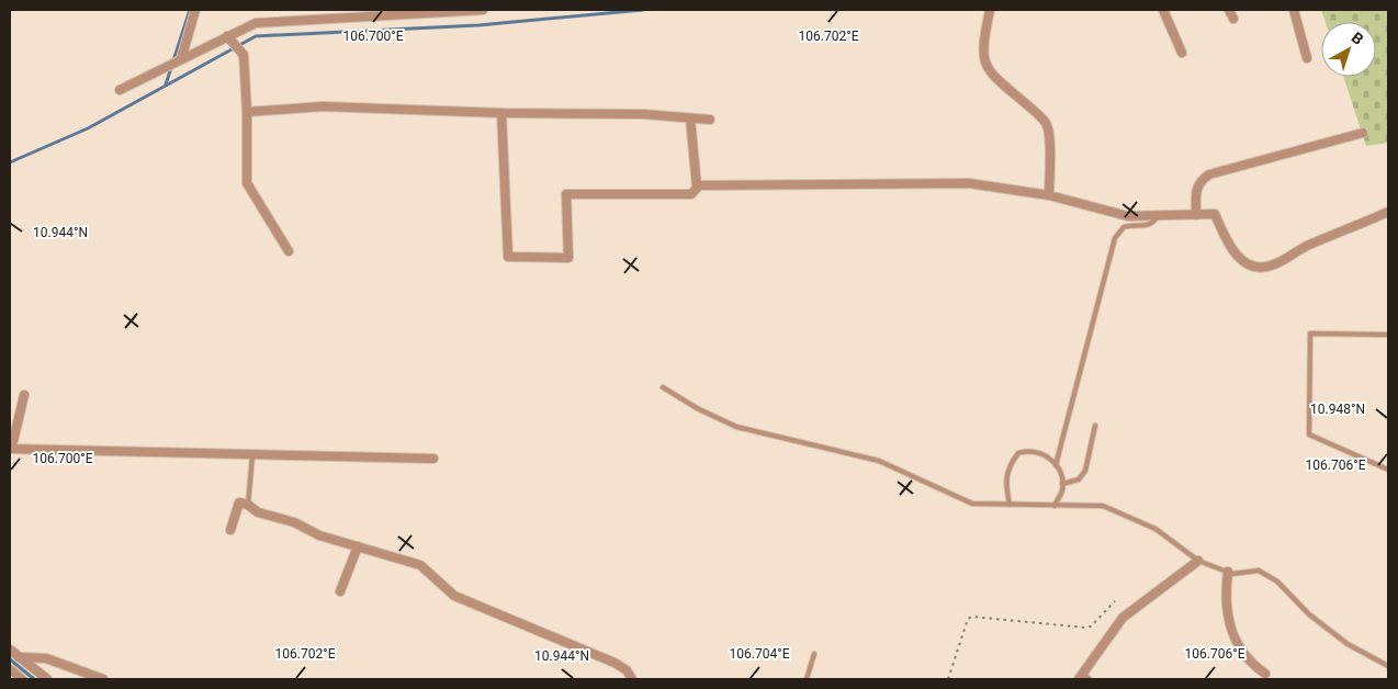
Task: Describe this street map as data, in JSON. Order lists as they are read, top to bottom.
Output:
{
  "north": "top right",
  "coordinates": [
    "106.700°E",
    "106.702°E",
    "10.944°N",
    "10.948°N",
    "106.706°E",
    "106.704°E"
  ]
}
